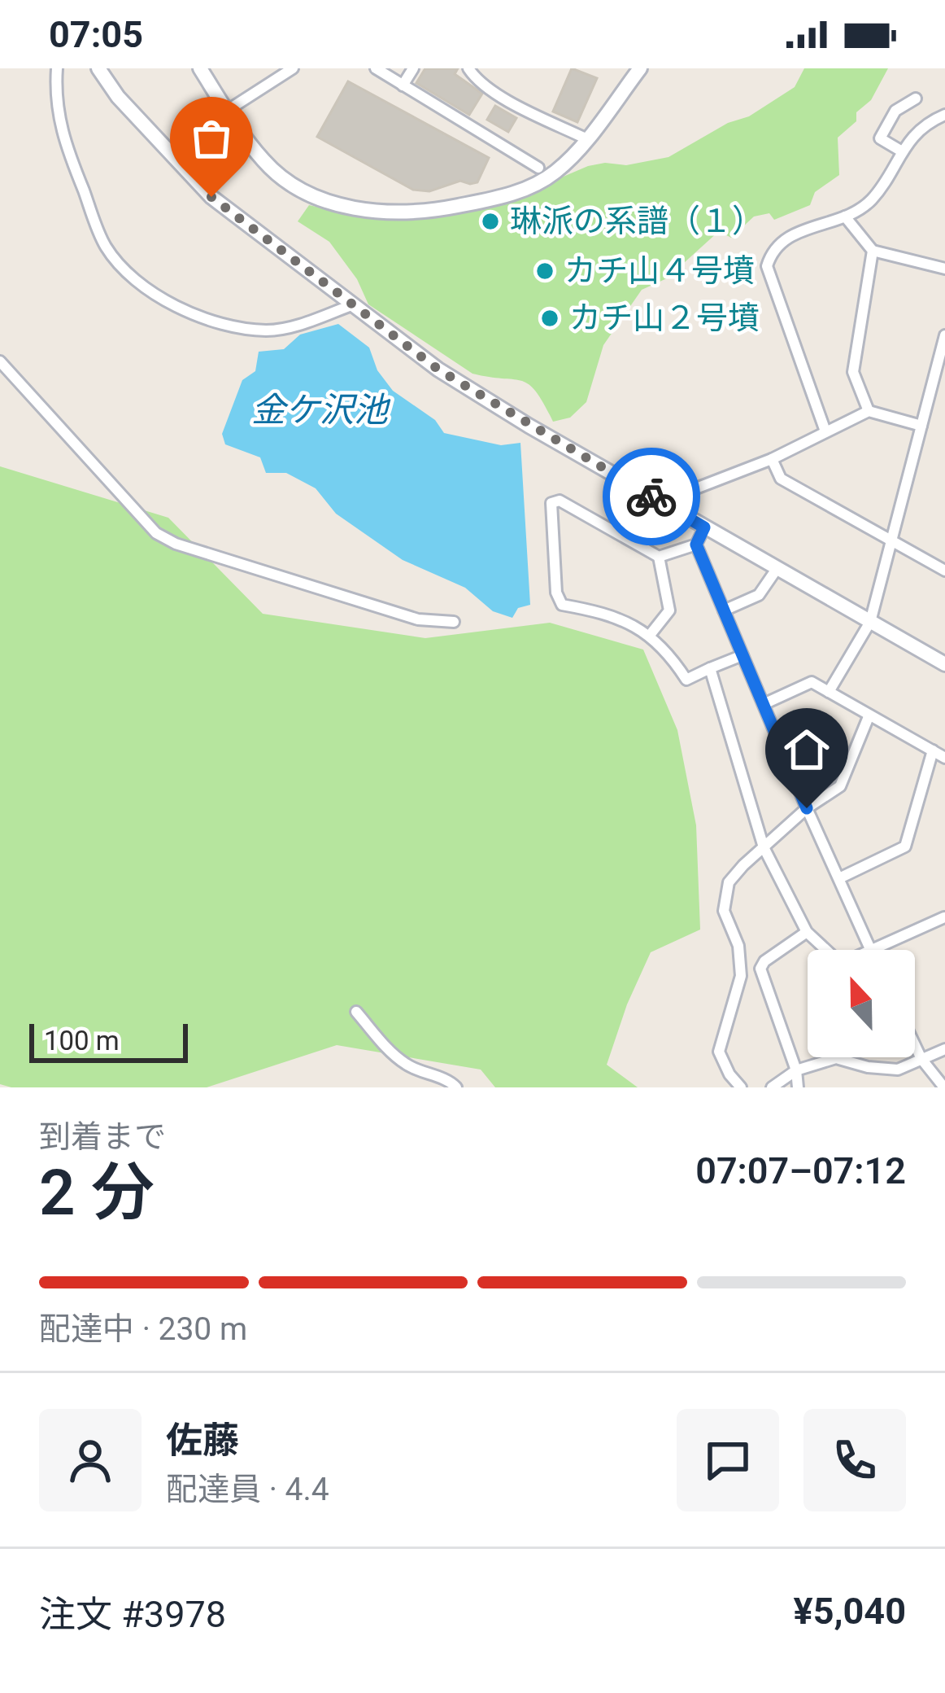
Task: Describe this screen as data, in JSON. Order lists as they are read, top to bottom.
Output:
{
  "water": ["金ケ沢池"],
  "places": ["琳派の系譜（１）", "カチ山４号墳", "カチ山２号墳"],
  "scale_bar": "100 m",
  "north": "top",
  "page": {
    "status": "07:05",
    "scale": "100 m",
    "heading": ["2 分", "到着まで", "07:07–07:12"],
    "panel": [
      "佐藤",
      "配達員 · 4.4",
      "注文 #3978",
      "¥5,040"
    ],
    "bar": "配達中 · 230 m"
  }
}
